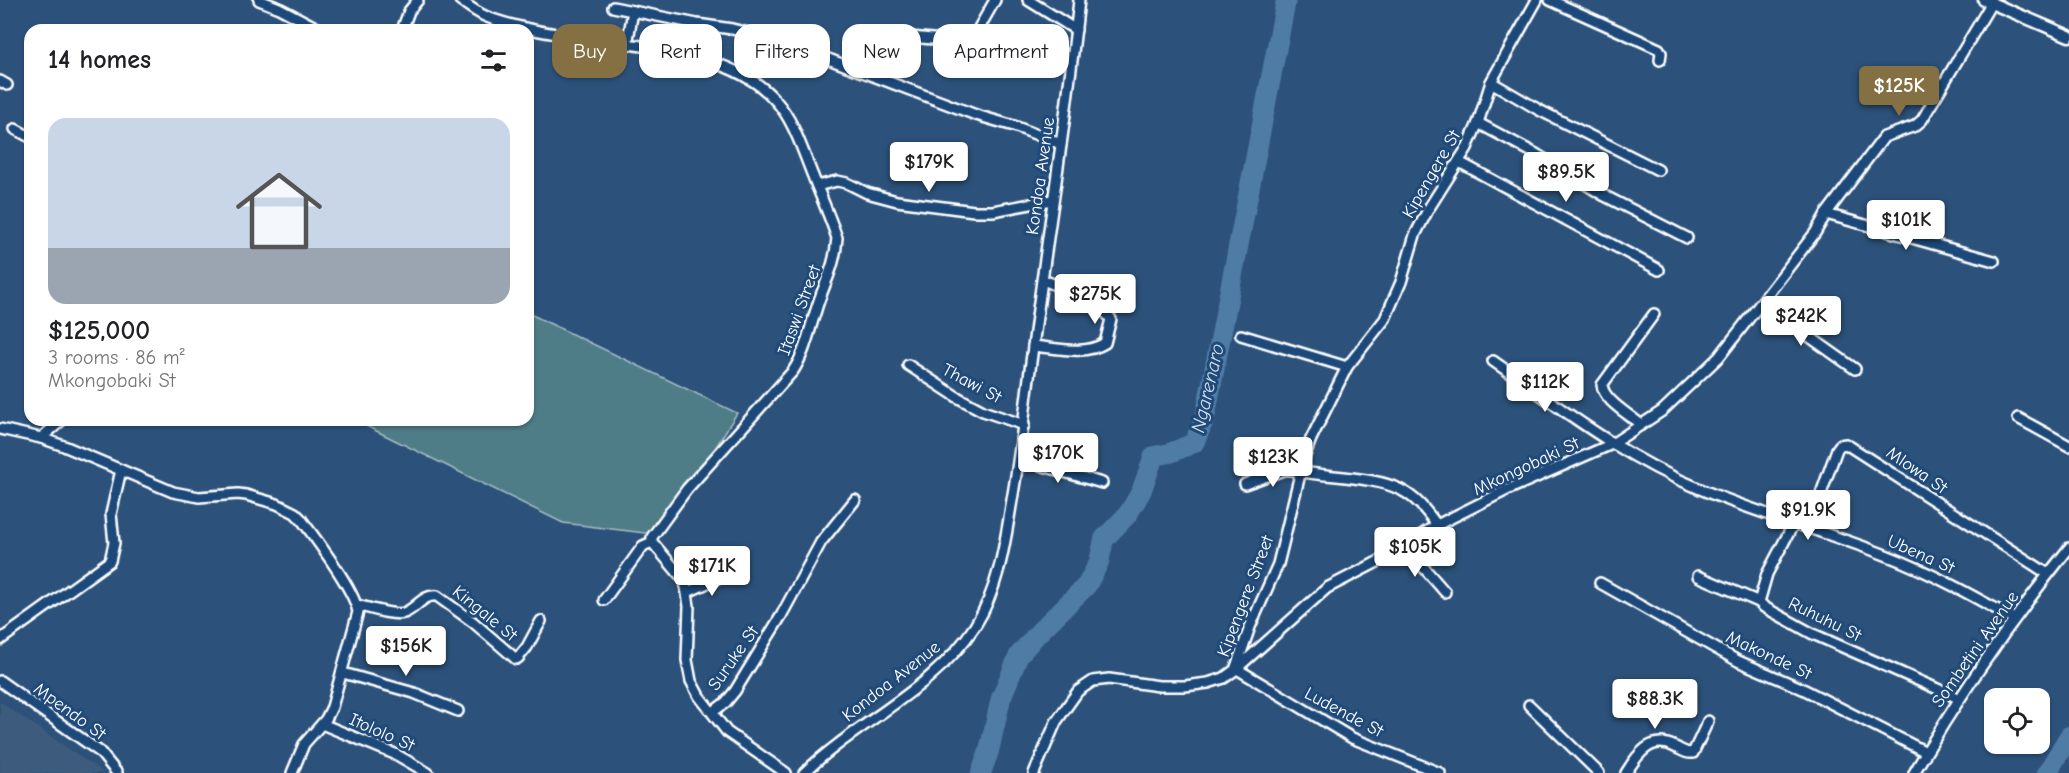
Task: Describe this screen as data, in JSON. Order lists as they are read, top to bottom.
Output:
{
  "streets": {
    "street": [
      "Kipengere St",
      "Kondoa Avenue",
      "Itaswi Street",
      "Thawi St",
      "Mkongobaki St",
      "Mlowa St",
      "Ubena St",
      "Kipengere Street",
      "Kingale St",
      "Ruhuhu St",
      "Sombetini Avenue",
      "Makonde St",
      "Suruke St",
      "Mpendo St",
      "Ludende St",
      "Itololo St"
    ]
  },
  "crossings": [
    ["Kipengere St", "Kipengere Street"],
    ["Kondoa Avenue", "Thawi St"],
    ["Mkongobaki St", "Ubena St"],
    ["Mkongobaki St", "Kipengere Street"],
    ["Mkongobaki St", "Ludende St"],
    ["Mlowa St", "Ubena St"],
    ["Mlowa St", "Sombetini Avenue"],
    ["Ubena St", "Sombetini Avenue"],
    ["Kipengere Street", "Ludende St"],
    ["Ruhuhu St", "Sombetini Avenue"],
    ["Sombetini Avenue", "Makonde St"]
  ],
  "water": ["Ngarenaro"],
  "page": {
    "chip": [
      "Buy",
      "Rent",
      "Filters",
      "New",
      "Apartment"
    ],
    "heading": "14 homes",
    "price": [
      "$125K",
      "$179K",
      "$89.5K",
      "$101K",
      "$275K",
      "$242K",
      "$112K",
      "$170K",
      "$123K",
      "$91.9K",
      "$105K",
      "$171K",
      "$156K",
      "$88.3K"
    ],
    "list": [
      {
        "name": "$125,000",
        "note": "3 rooms · 86 m² · Mkongobaki St"
      }
    ]
  }
}
